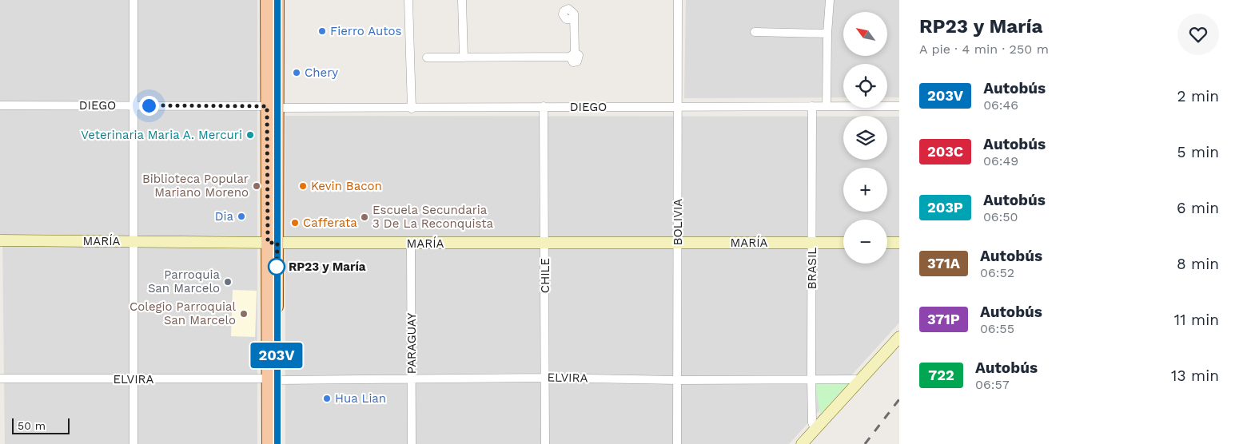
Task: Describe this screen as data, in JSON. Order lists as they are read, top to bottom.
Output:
{
  "streets": {
    "street": [
      "DIEGO",
      "BOLIVIA",
      "MARÍA",
      "BRASIL",
      "CHILE",
      "PARAGUAY",
      "ELVIRA"
    ]
  },
  "crossings": [
    ["DIEGO", "BOLIVIA"],
    ["DIEGO", "BRASIL"],
    ["DIEGO", "CHILE"],
    ["BOLIVIA", "MARÍA"],
    ["BOLIVIA", "ELVIRA"],
    ["MARÍA", "BRASIL"],
    ["MARÍA", "CHILE"],
    ["MARÍA", "PARAGUAY"],
    ["BRASIL", "ELVIRA"],
    ["CHILE", "ELVIRA"],
    ["PARAGUAY", "ELVIRA"]
  ],
  "places": [
    "Fierro Autos",
    "Chery",
    "Veterinaria Maria A. Mercuri",
    "Biblioteca Popular Mariano Moreno",
    "Kevin Bacon",
    "Dia",
    "Escuela Secundaria 3 De La Reconquista",
    "Cafferata",
    "RP23 y María",
    "Parroquia San Marcelo",
    "Colegio Parroquial San Marcelo",
    "Hua Lian"
  ],
  "lines": ["bus line 203V"],
  "scale_bar": "50 m",
  "north": "top left",
  "page": {
    "on_map": "203V",
    "heading": ["RP23 y María", "A pie · 4 min · 250 m"],
    "map_buttons": ["+", "−"],
    "list": [
      {
        "mark": "203V",
        "name": "Autobús",
        "note": "06:46",
        "value": "2 min"
      },
      {
        "mark": "203C",
        "name": "Autobús",
        "note": "06:49",
        "value": "5 min"
      },
      {
        "mark": "203P",
        "name": "Autobús",
        "note": "06:50",
        "value": "6 min"
      },
      {
        "mark": "371A",
        "name": "Autobús",
        "note": "06:52",
        "value": "8 min"
      },
      {
        "mark": "371P",
        "name": "Autobús",
        "note": "06:55",
        "value": "11 min"
      },
      {
        "mark": "722",
        "name": "Autobús",
        "note": "06:57",
        "value": "13 min"
      }
    ],
    "scale": "50 m"
  }
}
